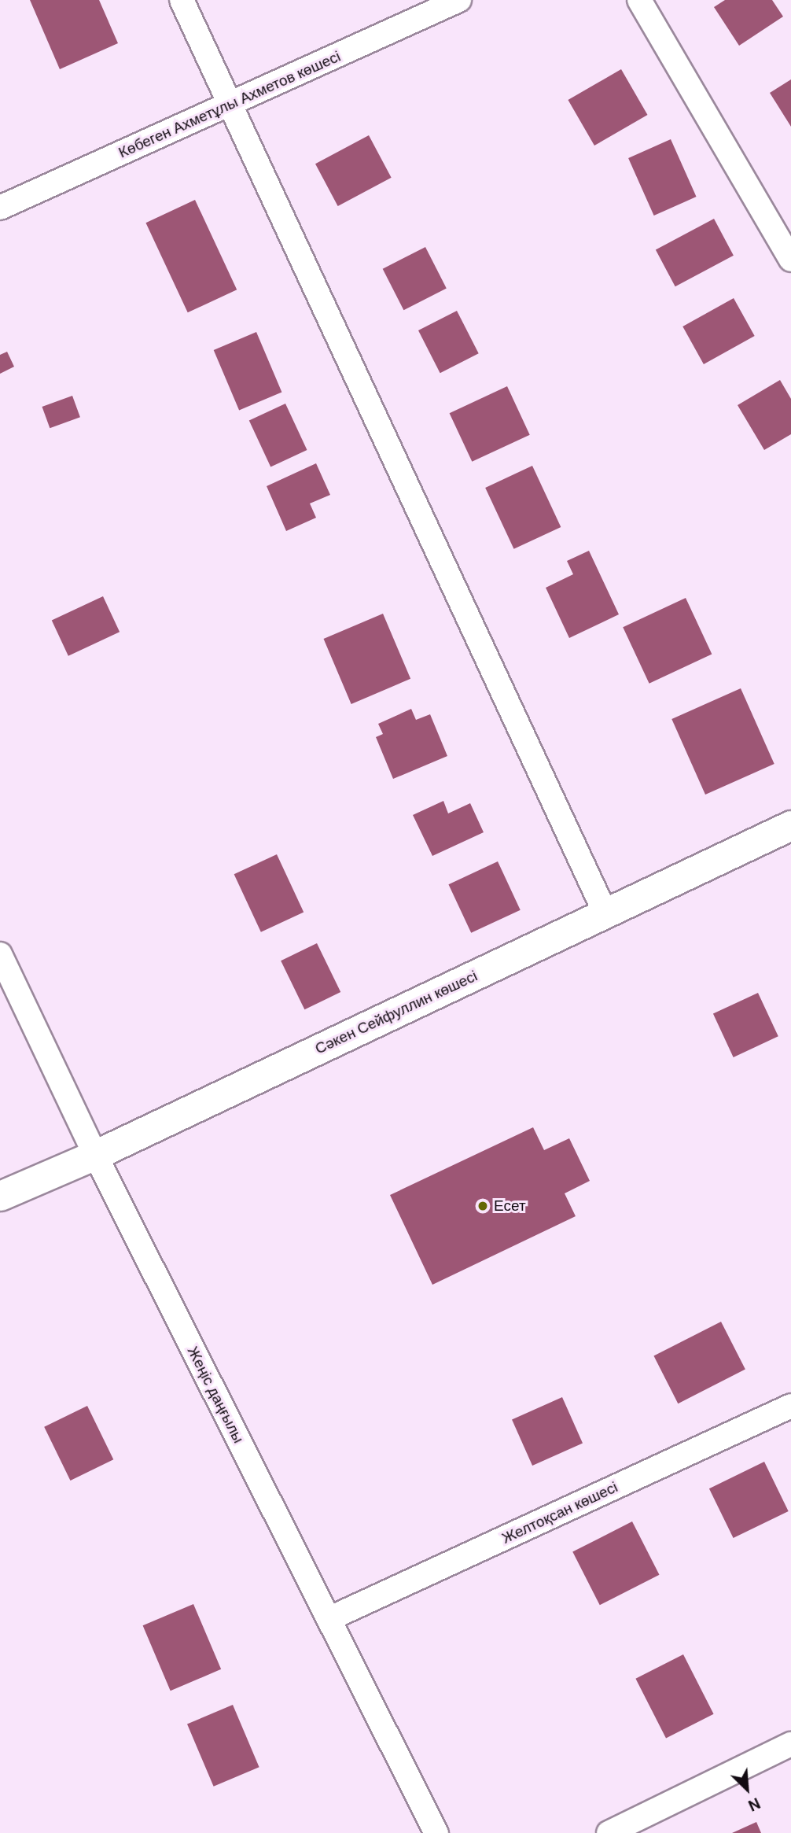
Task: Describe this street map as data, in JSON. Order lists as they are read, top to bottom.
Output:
{
  "streets": {
    "street": [
      "Көбеген Ахметұлы Ахметов көшесі",
      "Сәкен Сейфуллин көшесі",
      "Жеңіс даңғылы",
      "Желтоқсан көшесі"
    ]
  },
  "crossings": [
    ["Сәкен Сейфуллин көшесі", "Жеңіс даңғылы"],
    ["Жеңіс даңғылы", "Желтоқсан көшесі"]
  ],
  "places": ["Есет"],
  "north": "bottom right"
}
